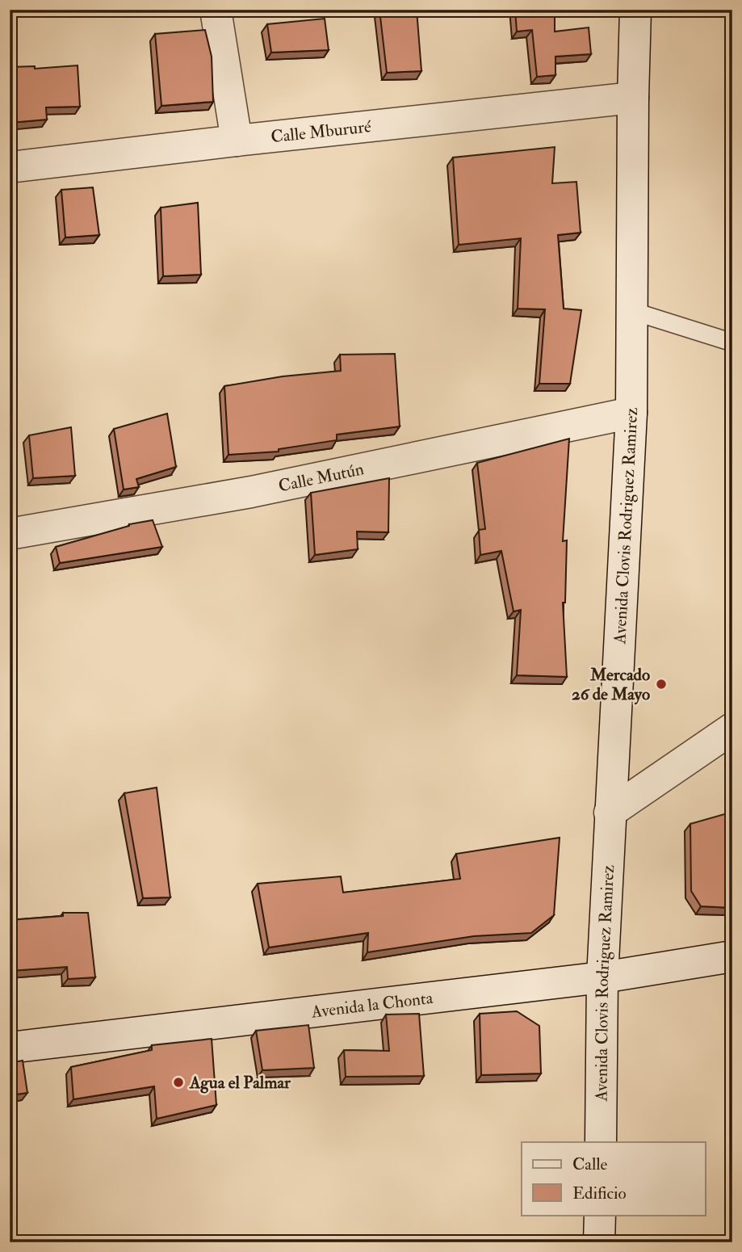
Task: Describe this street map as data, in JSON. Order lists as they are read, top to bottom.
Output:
{
  "streets": {
    "street": [
      "Calle Mbururé",
      "Calle Mutún",
      "Avenida Clovis Rodriguez Ramirez",
      "Avenida la Chonta"
    ]
  },
  "crossings": [
    ["Calle Mbururé", "Avenida Clovis Rodriguez Ramirez"],
    ["Calle Mutún", "Avenida Clovis Rodriguez Ramirez"],
    ["Avenida Clovis Rodriguez Ramirez", "Avenida la Chonta"]
  ],
  "places": ["Mercado 26 de Mayo", "Agua el Palmar"],
  "legend": ["Calle", "Edificio"]
}
